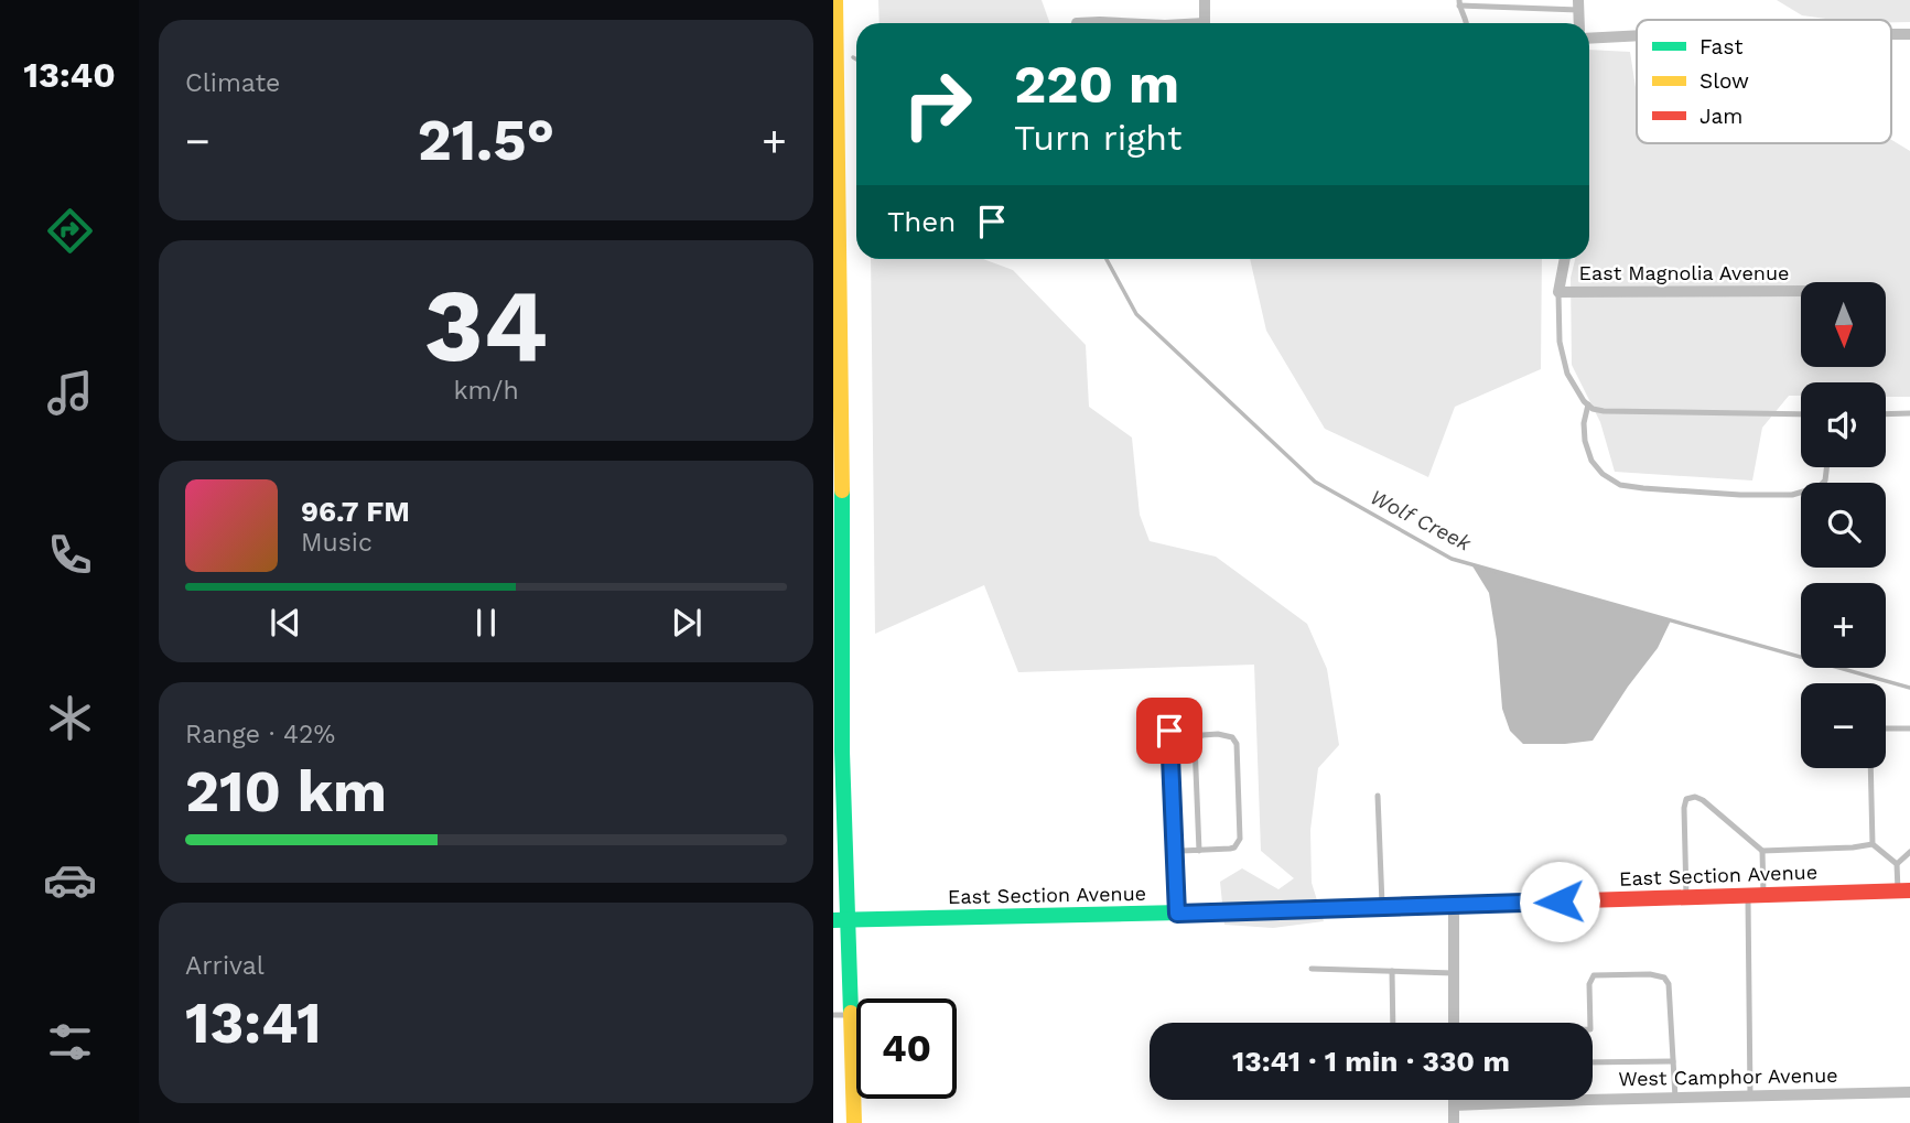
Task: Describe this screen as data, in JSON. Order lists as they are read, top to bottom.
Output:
{
  "streets": {
    "street": ["East Magnolia Avenue", "East Section Avenue", "West Camphor Avenue"]
  },
  "water": ["Wolf Creek"],
  "legend": ["Fast", "Slow", "Jam"],
  "north": "bottom",
  "page": {
    "tabs": "13:40",
    "tile": [
      "Climate",
      ["34", "km/h"],
      ["Range · 42%", "210 km"],
      ["Arrival", "13:41"]
    ],
    "turn": ["220 m", "Turn right"],
    "heat": ["−", "21.5°", "+"],
    "then": "Then",
    "map_buttons": ["+", "−"],
    "song": ["96.7 FM", "Music"],
    "limit": "40",
    "trip": "13:41 · 1 min · 330 m"
  }
}
